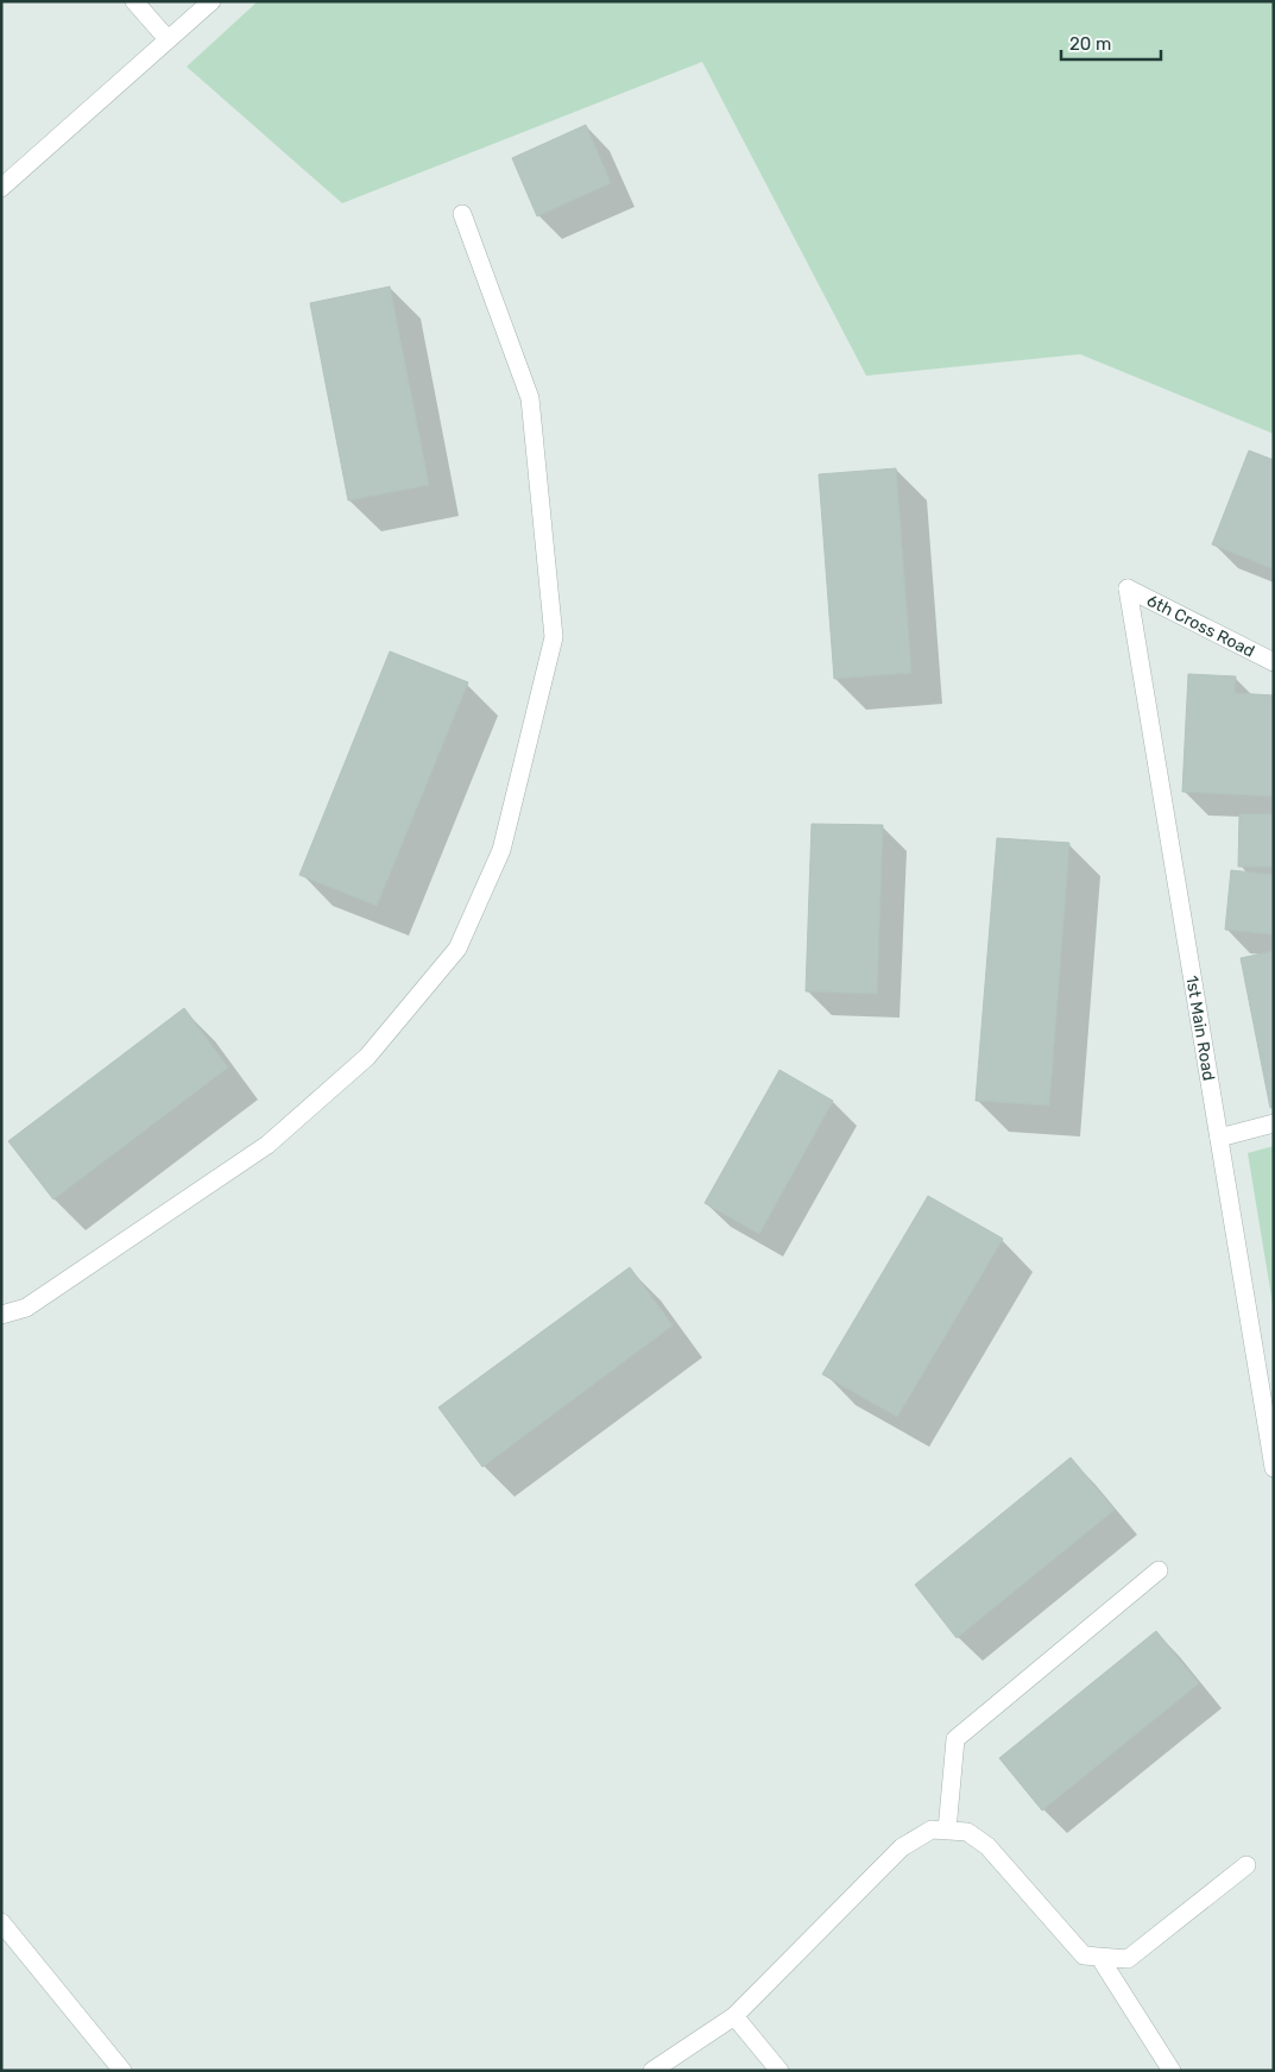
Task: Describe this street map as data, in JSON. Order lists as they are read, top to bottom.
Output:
{
  "streets": {
    "street": ["6th Cross Road", "1st Main Road"]
  },
  "crossings": [
    ["6th Cross Road", "1st Main Road"]
  ],
  "scale_bar": "20 m"
}
